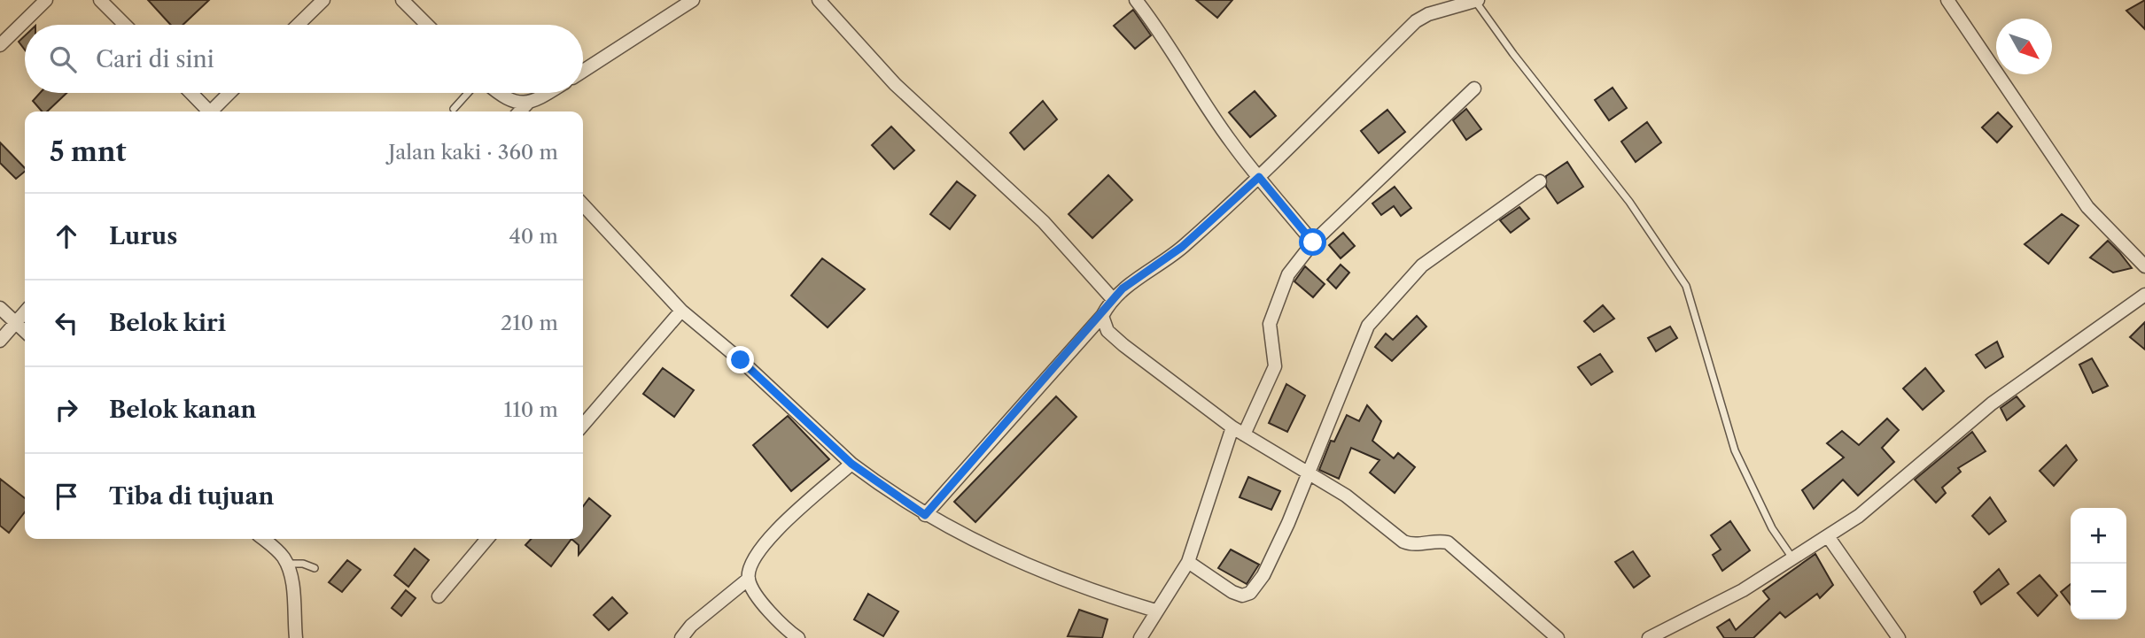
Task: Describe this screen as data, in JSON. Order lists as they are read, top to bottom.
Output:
{
  "north": "bottom right",
  "page": {
    "search": "Cari di sini",
    "heading": ["5 mnt", "Jalan kaki · 360 m"],
    "list": [
      ["Lurus", "40 m"],
      ["Belok kiri", "210 m"],
      ["Belok kanan", "110 m"],
      "Tiba di tujuan"
    ],
    "map_buttons": ["+", "−"]
  }
}
